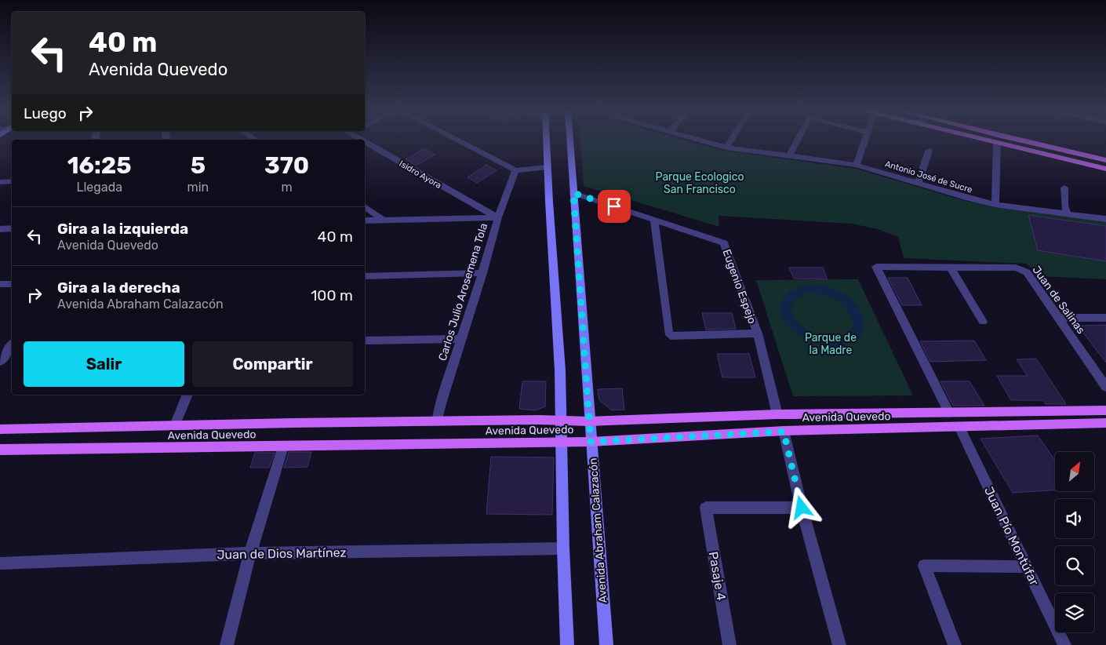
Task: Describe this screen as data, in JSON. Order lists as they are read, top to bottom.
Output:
{
  "streets": {
    "main road": ["Avenida Quevedo", "Avenida Abraham Calazacón"],
    "street": [
      "Isidro Ayora",
      "Antonio José de Sucre",
      "Eugenio Espejo",
      "Carlos Julio Arosemena Tola",
      "Juan de Salinas",
      "Juan Pío Montúfar",
      "Juan de Dios Martínez",
      "Pasaje 4"
    ]
  },
  "crossings": [
    ["Isidro Ayora", "Carlos Julio Arosemena Tola"],
    ["Eugenio Espejo", "Avenida Quevedo"],
    ["Eugenio Espejo", "Avenida Abraham Calazacón"],
    ["Carlos Julio Arosemena Tola", "Avenida Quevedo"],
    ["Juan de Salinas", "Avenida Quevedo"],
    ["Avenida Quevedo", "Avenida Abraham Calazacón"],
    ["Avenida Quevedo", "Juan Pío Montúfar"]
  ],
  "parks": ["Parque Ecologico San Francisco", "Parque de la Madre"],
  "north": "top right",
  "page": {
    "turn": ["40 m", "Avenida Quevedo"],
    "then": "Luego",
    "eta": [
      "16:25",
      "Llegada",
      "5",
      "min",
      "370",
      "m"
    ],
    "list": [
      {
        "name": "Gira a la izquierda",
        "note": "Avenida Quevedo",
        "value": "40 m"
      },
      {
        "name": "Gira a la derecha",
        "note": "Avenida Abraham Calazacón",
        "value": "100 m"
      }
    ],
    "buttons": ["Salir", "Compartir"]
  }
}
